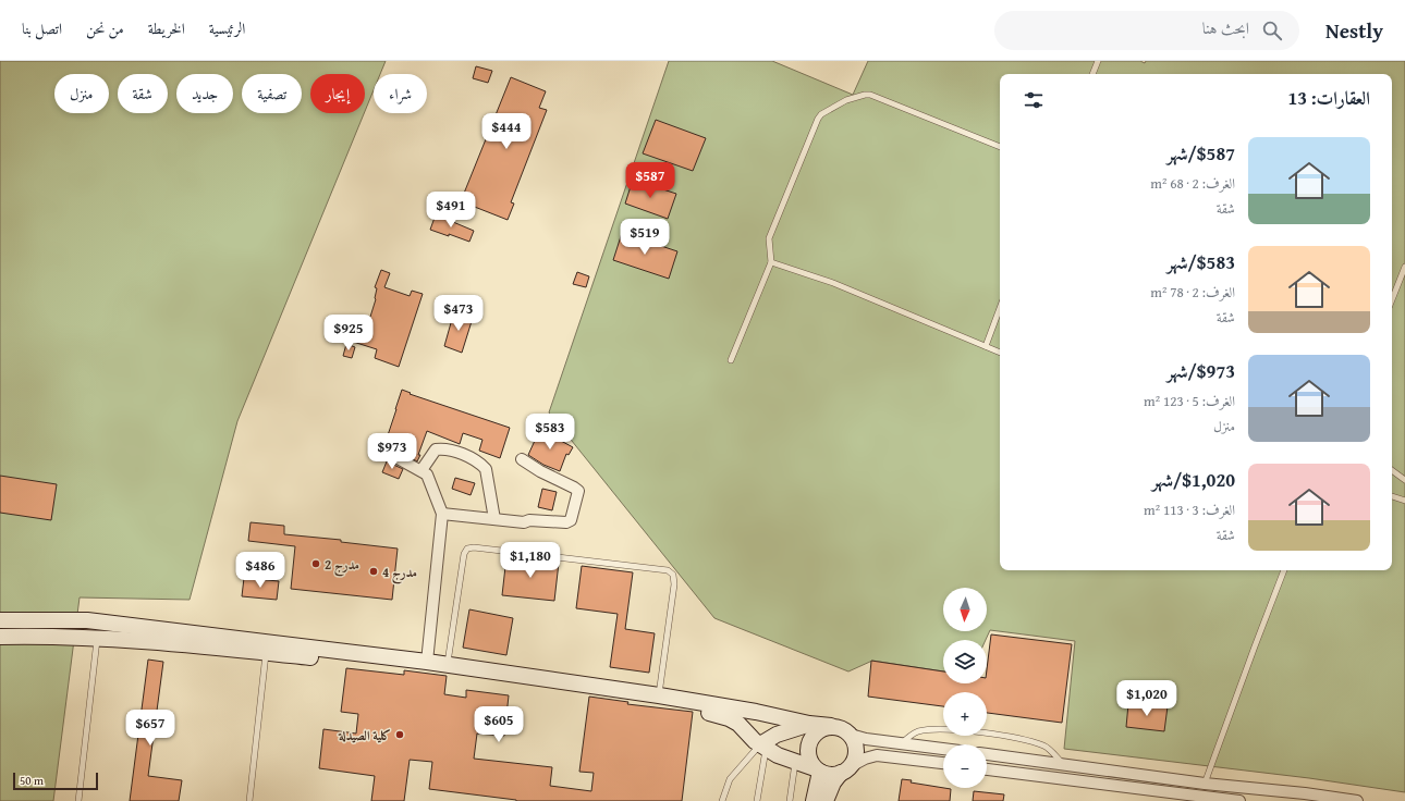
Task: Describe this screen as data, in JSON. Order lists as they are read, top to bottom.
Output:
{
  "places": ["مدرج 2", "مدرج 4", "كلية الصيدلة"],
  "scale_bar": "50 m",
  "north": "bottom",
  "page": {
    "header": "Nestly",
    "search": "ابحث هنا",
    "nav": [
      "الرئيسية",
      "الخريطة",
      "من نحن",
      "اتصل بنا"
    ],
    "chip": [
      "شراء",
      "إيجار",
      "تصفية",
      "جديد",
      "شقة",
      "منزل"
    ],
    "heading": "العقارات: 13",
    "price": [
      "$444",
      "$587",
      "$491",
      "$519",
      "$473",
      "$925",
      "$583",
      "$973",
      "$1,180",
      "$486",
      "$1,020",
      "$605",
      "$657"
    ],
    "list": [
      {
        "name": "$587/شهر",
        "note": "الغرف: 2 · 68 m² · شقة"
      },
      {
        "name": "$583/شهر",
        "note": "الغرف: 2 · 78 m² · شقة"
      },
      {
        "name": "$973/شهر",
        "note": "الغرف: 5 · 123 m² · منزل"
      },
      {
        "name": "$1,020/شهر",
        "note": "الغرف: 3 · 113 m² · شقة"
      }
    ],
    "map_buttons": ["+", "−"],
    "scale": "50 m"
  }
}
